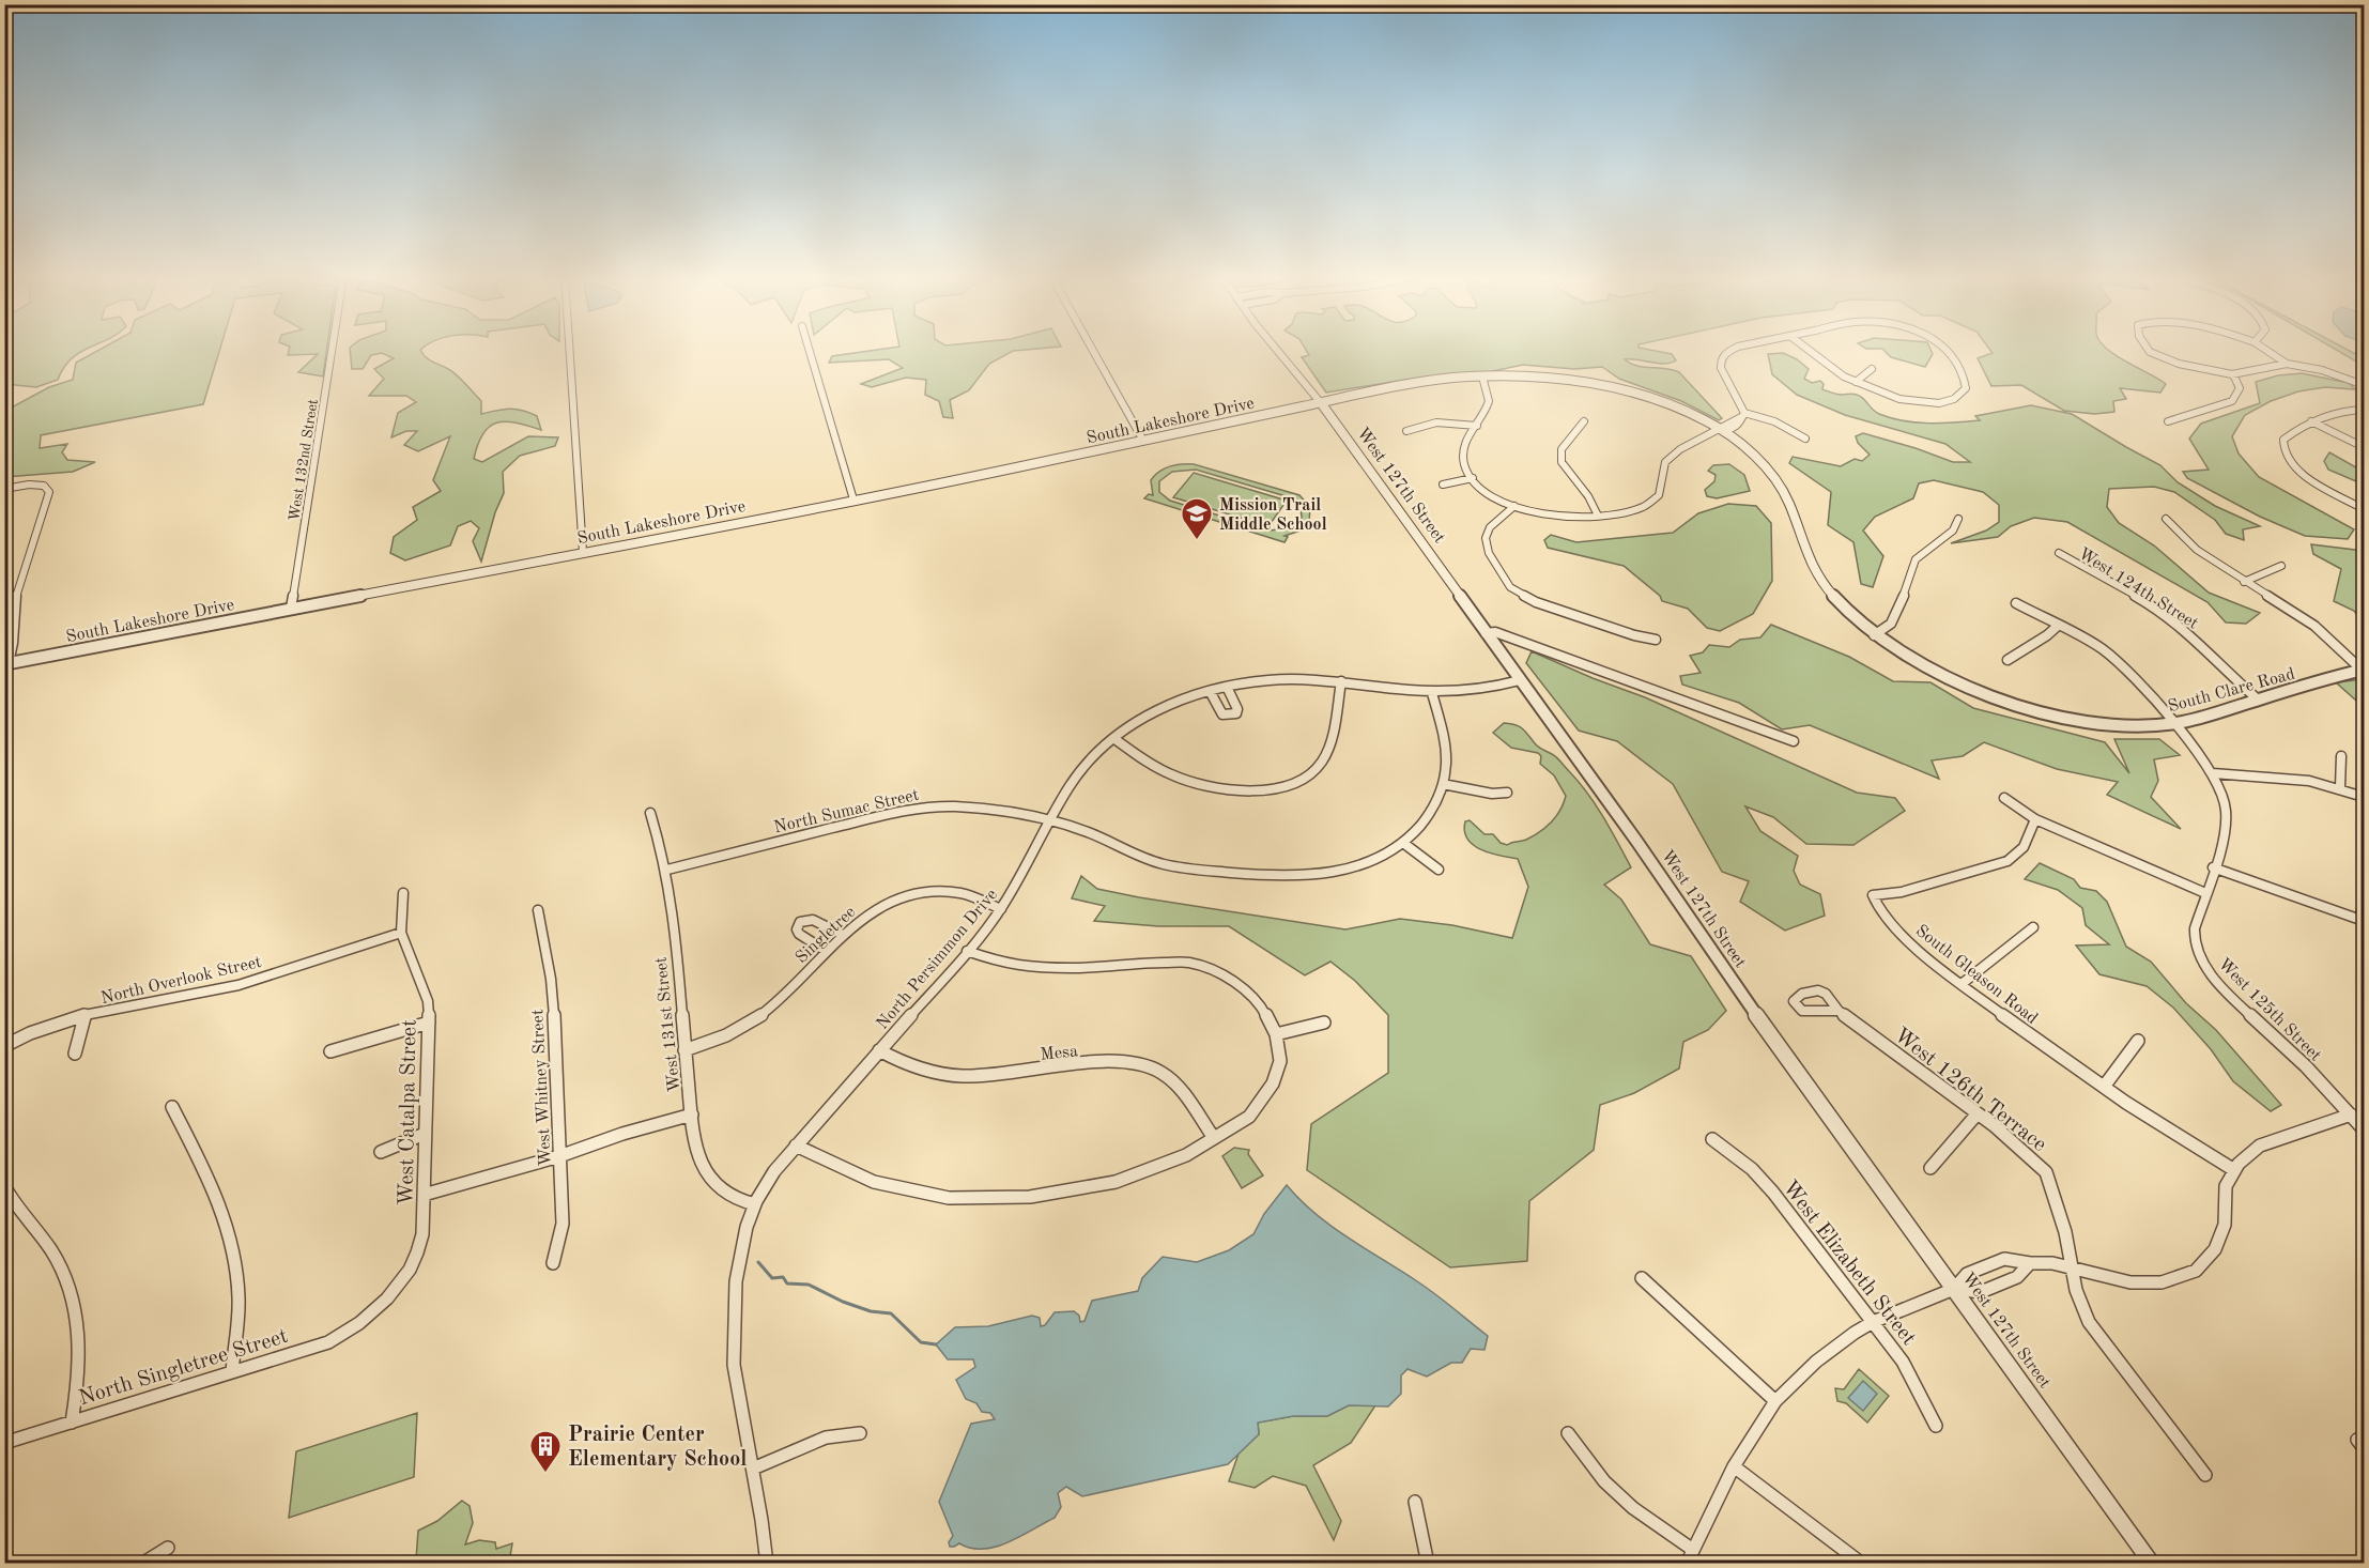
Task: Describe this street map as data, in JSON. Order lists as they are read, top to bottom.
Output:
{
  "streets": {
    "street": [
      "South Lakeshore Drive",
      "West 132nd Street",
      "West 127th Street",
      "West 124th Street",
      "South Clare Road",
      "North Sumac Street",
      "Singletree",
      "North Persimmon Drive",
      "South Gleason Road",
      "North Overlook Street",
      "West 125th Street",
      "West 131st Street",
      "Mesa",
      "West Whitney Street",
      "West 126th Terrace",
      "West Catalpa Street",
      "West Elizabeth Street",
      "North Singletree Street"
    ]
  },
  "crossings": [
    ["South Lakeshore Drive", "West 132nd Street"],
    ["South Lakeshore Drive", "West 127th Street"],
    ["South Lakeshore Drive", "South Clare Road"],
    ["West 127th Street", "South Clare Road"],
    ["West 127th Street", "North Persimmon Drive"],
    ["West 124th Street", "South Clare Road"],
    ["South Clare Road", "West 125th Street"],
    ["North Sumac Street", "North Persimmon Drive"],
    ["North Sumac Street", "West 131st Street"],
    ["Singletree", "North Persimmon Drive"],
    ["Singletree", "West 131st Street"],
    ["North Persimmon Drive", "West 131st Street"],
    ["North Persimmon Drive", "Mesa"],
    ["North Overlook Street", "West Catalpa Street"],
    ["West Catalpa Street", "North Singletree Street"]
  ],
  "places": {
    "school or university": ["Mission Trail Middle School"],
    "building": ["Prairie Center Elementary School"]
  }
}
